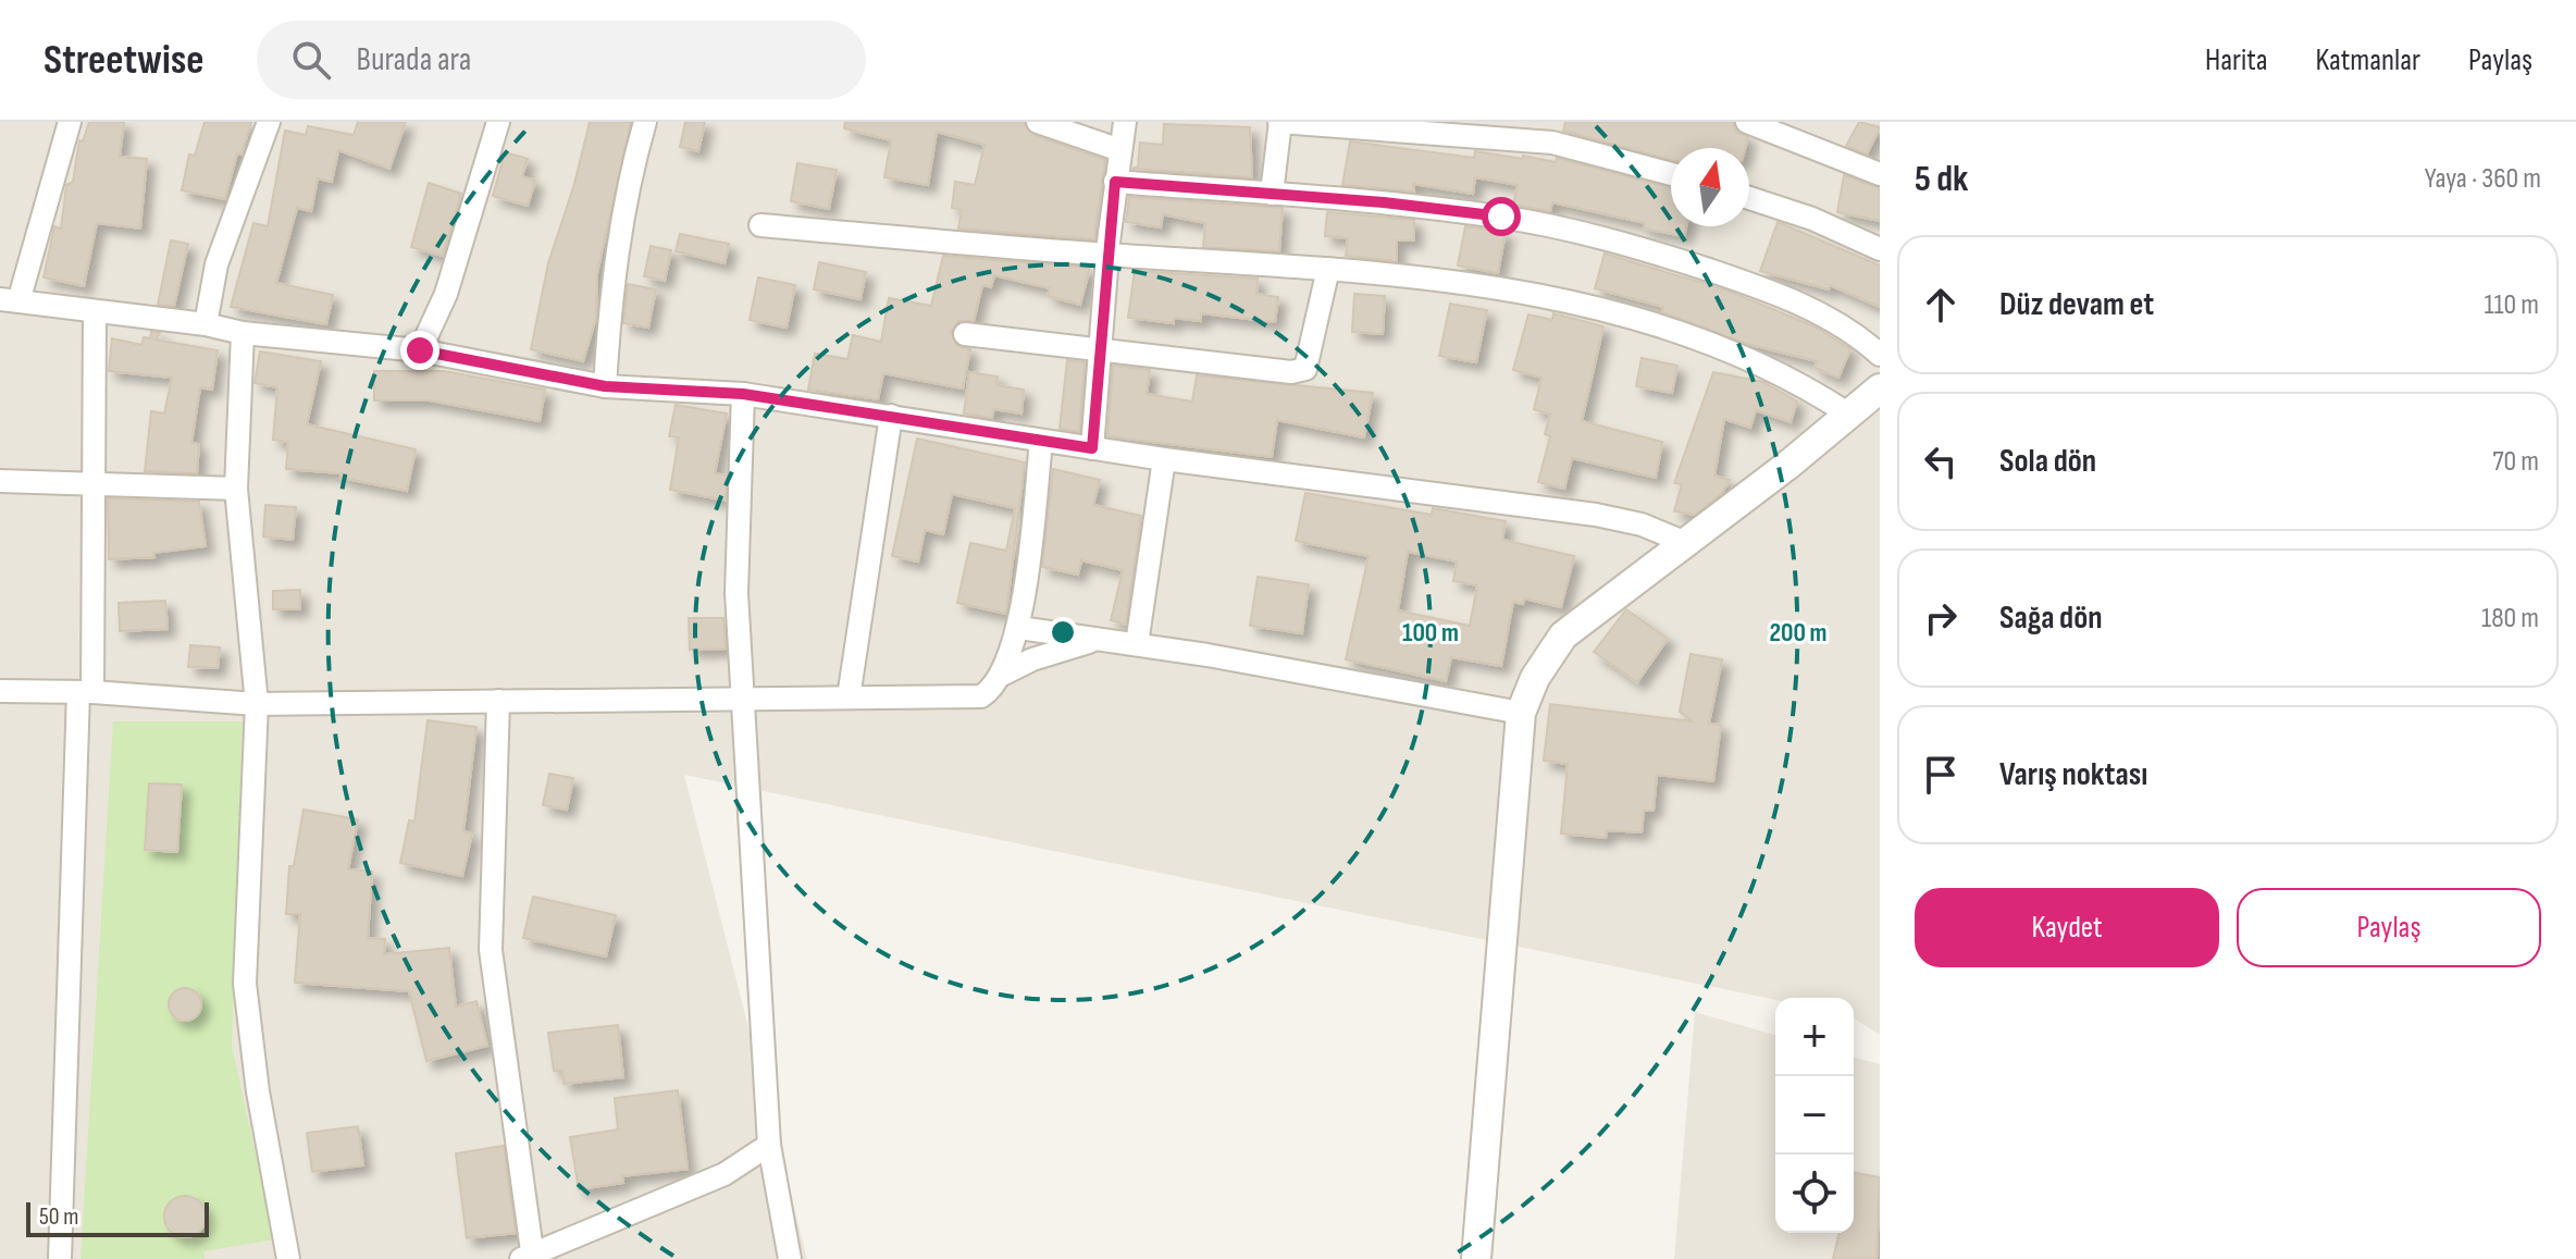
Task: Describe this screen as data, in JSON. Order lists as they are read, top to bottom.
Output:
{
  "scale_bar": "50 m",
  "north": "top",
  "page": {
    "header": "Streetwise",
    "search": "Burada ara",
    "nav": ["Harita", "Katmanlar", "Paylaş"],
    "heading": ["5 dk", "Yaya · 360 m"],
    "list": [
      ["Düz devam et", "110 m"],
      ["Sola dön", "70 m"],
      ["Sağa dön", "180 m"],
      "Varış noktası"
    ],
    "buttons": ["Kaydet", "Paylaş"],
    "map_buttons": ["+", "−"],
    "scale": "50 m"
  },
  "rings": ["100 m", "200 m"]
}
